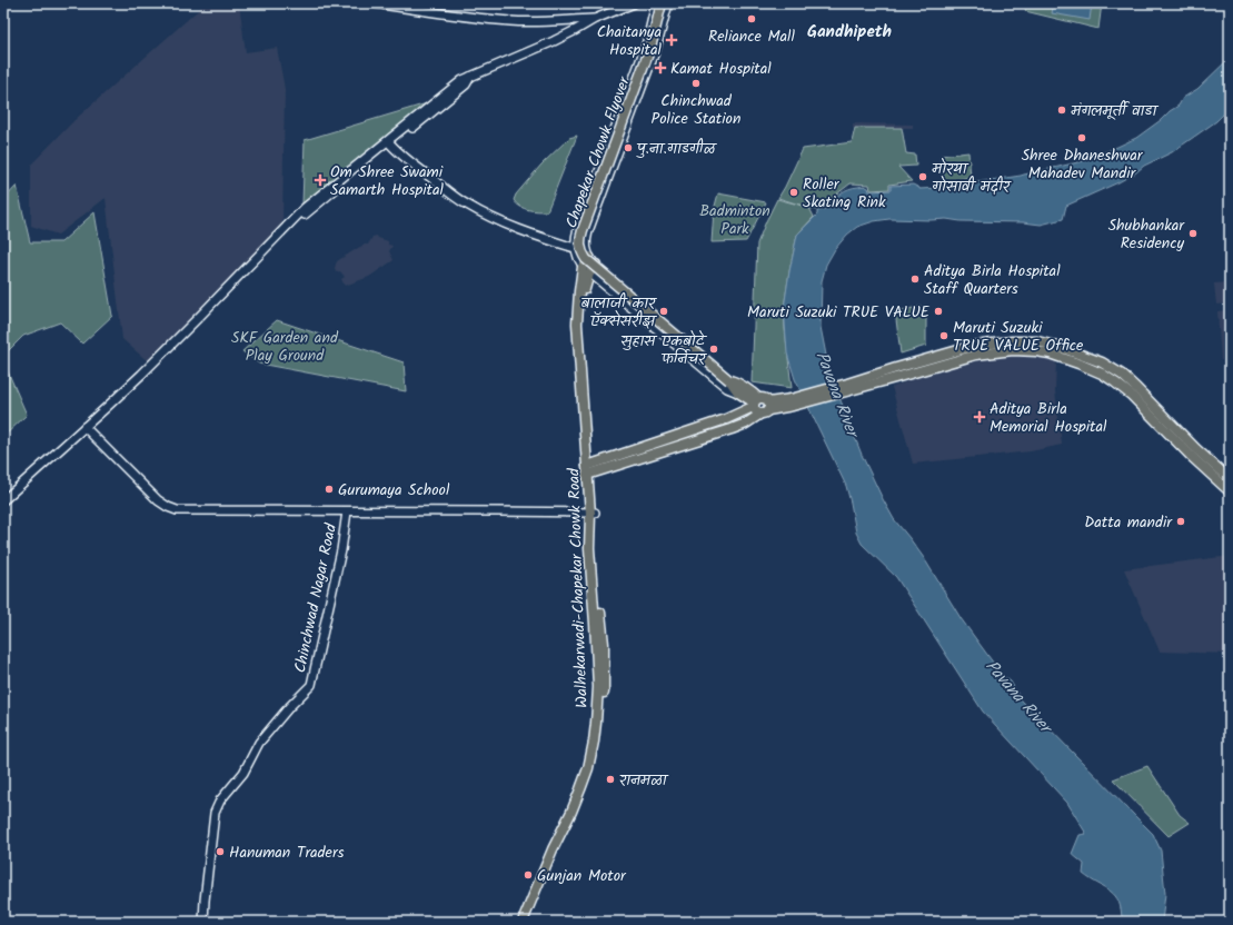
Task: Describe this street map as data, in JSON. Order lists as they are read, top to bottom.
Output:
{
  "streets": {
    "main road": ["Chapekar Chowk Flyover", "Walhekarwadi-Chapekar Chowk Road"],
    "street": ["Chinchwad Nagar Road"]
  },
  "districts": ["Gandhipeth"],
  "water": ["Pavana River"],
  "parks": ["Badminton Park", "SKF Garden and Play Ground"],
  "places": {
    "other": [
      "Reliance Mall",
      "Chinchwad Police Station",
      "मंगलमूर्ती वाडा",
      "Shree Dhaneshwar Mahadev Mandir",
      "पु.ना.गाडगीळ",
      "मोरया गोसावी मंदीर",
      "Roller Skating Rink",
      "Shubhankar Residency",
      "Aditya Birla Hospital Staff Quarters",
      "बालाजी कार ऍक्सेसरीझ",
      "Maruti Suzuki TRUE VALUE",
      "Maruti Suzuki TRUE VALUE Office",
      "सुहास एकबोटे फर्निचर",
      "Gurumaya School",
      "Datta mandir",
      "रानमळा",
      "Hanuman Traders",
      "Gunjan Motor"
    ],
    "health": [
      "Chaitanya Hospital",
      "Kamat Hospital",
      "Om Shree Swami Samarth Hospital",
      "Aditya Birla Memorial Hospital"
    ]
  }
}
